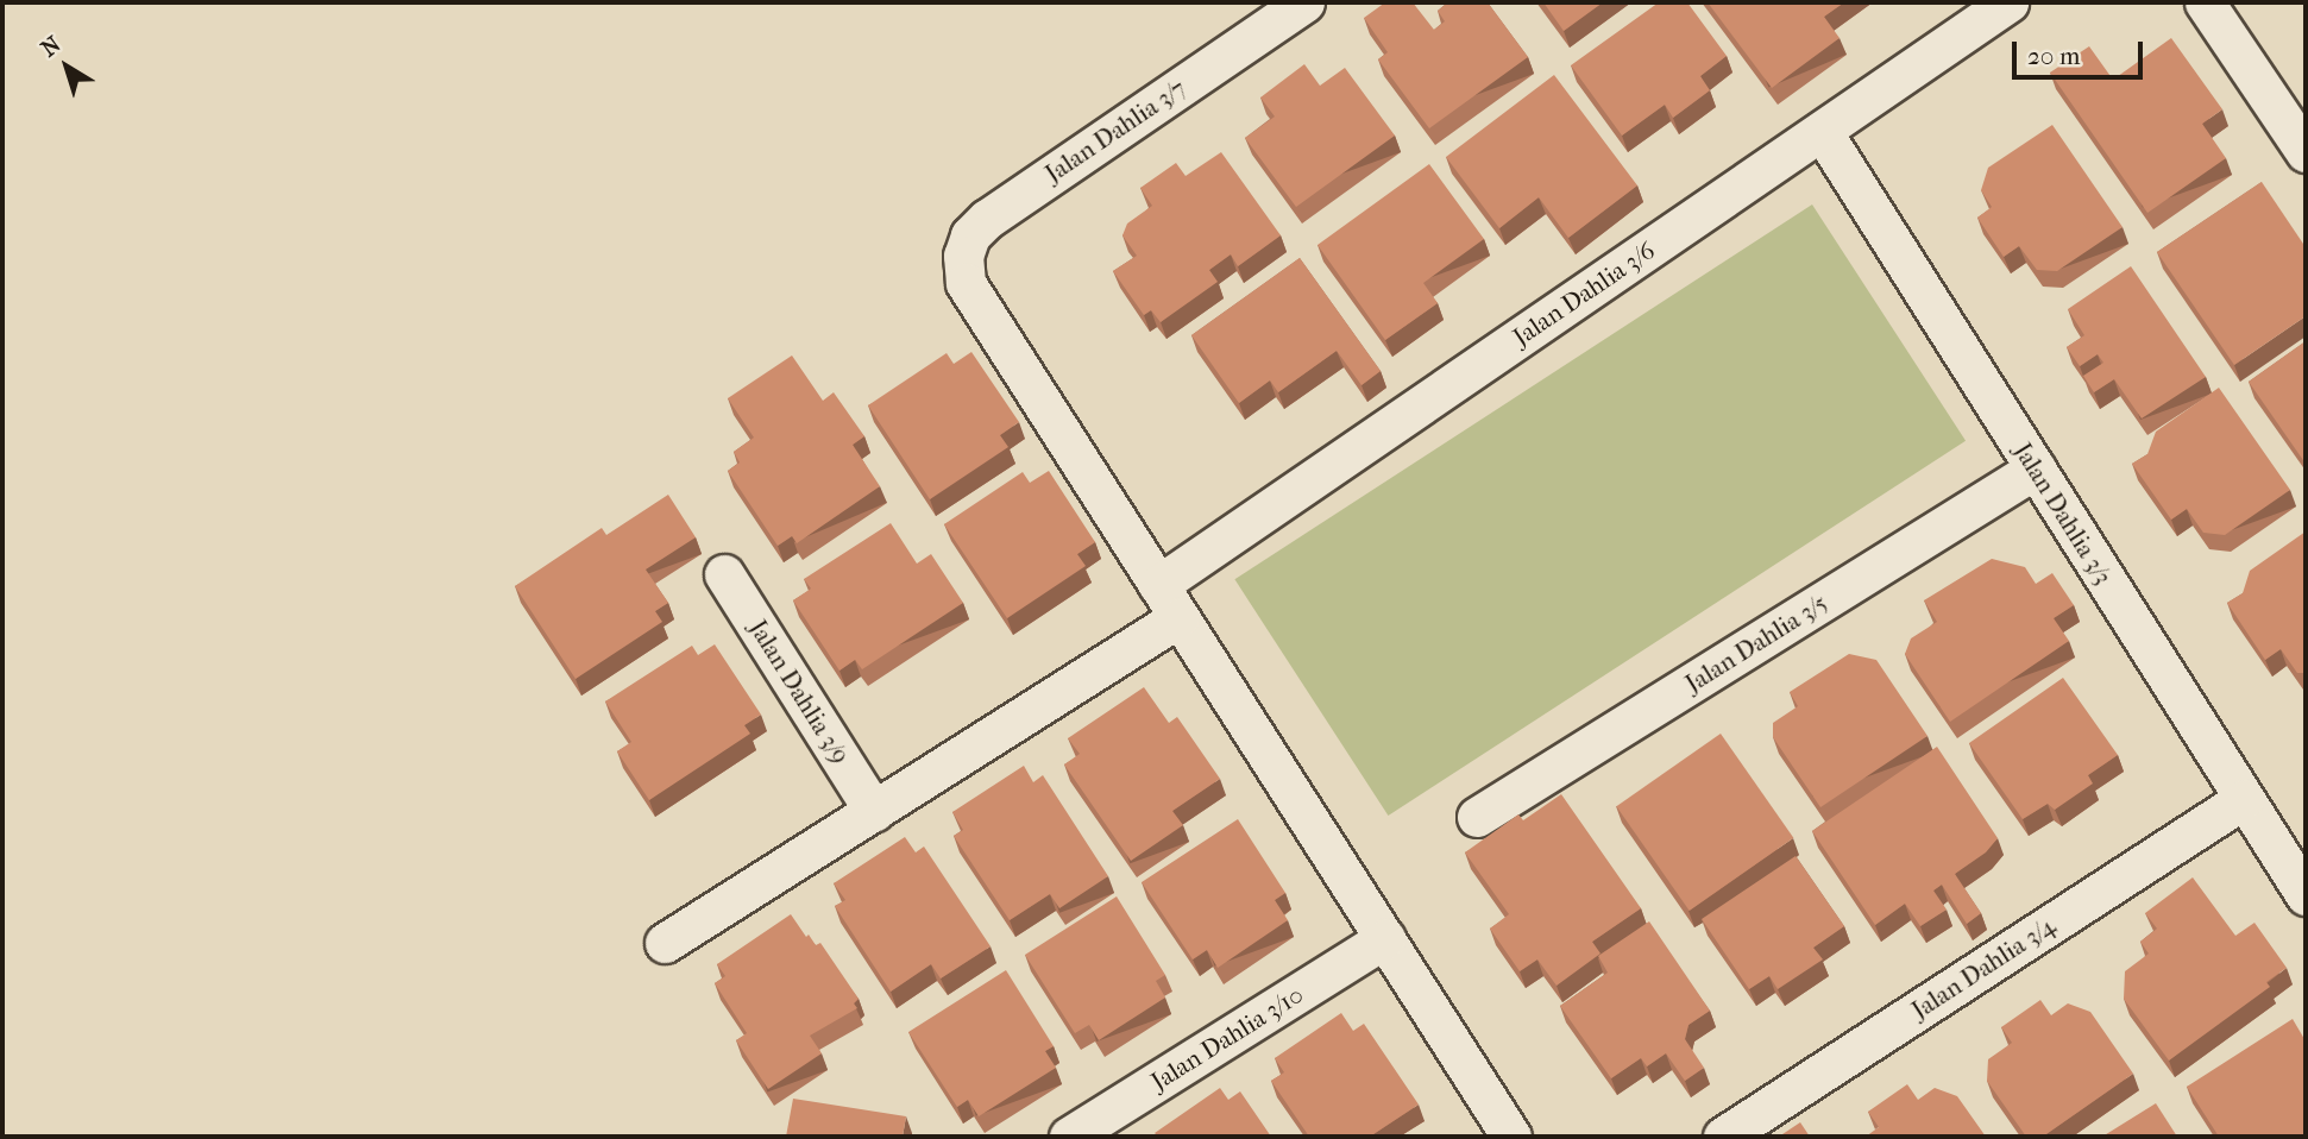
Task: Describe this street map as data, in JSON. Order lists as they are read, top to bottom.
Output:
{
  "streets": {
    "street": [
      "Jalan Dahlia 3/7",
      "Jalan Dahlia 3/6",
      "Jalan Dahlia 3/3",
      "Jalan Dahlia 3/5",
      "Jalan Dahlia 3/9",
      "Jalan Dahlia 3/4",
      "Jalan Dahlia 3/10"
    ]
  },
  "crossings": [
    ["Jalan Dahlia 3/7", "Jalan Dahlia 3/6"],
    ["Jalan Dahlia 3/6", "Jalan Dahlia 3/3"],
    ["Jalan Dahlia 3/3", "Jalan Dahlia 3/5"],
    ["Jalan Dahlia 3/3", "Jalan Dahlia 3/4"]
  ],
  "scale_bar": "20 m",
  "north": "top left"
}
